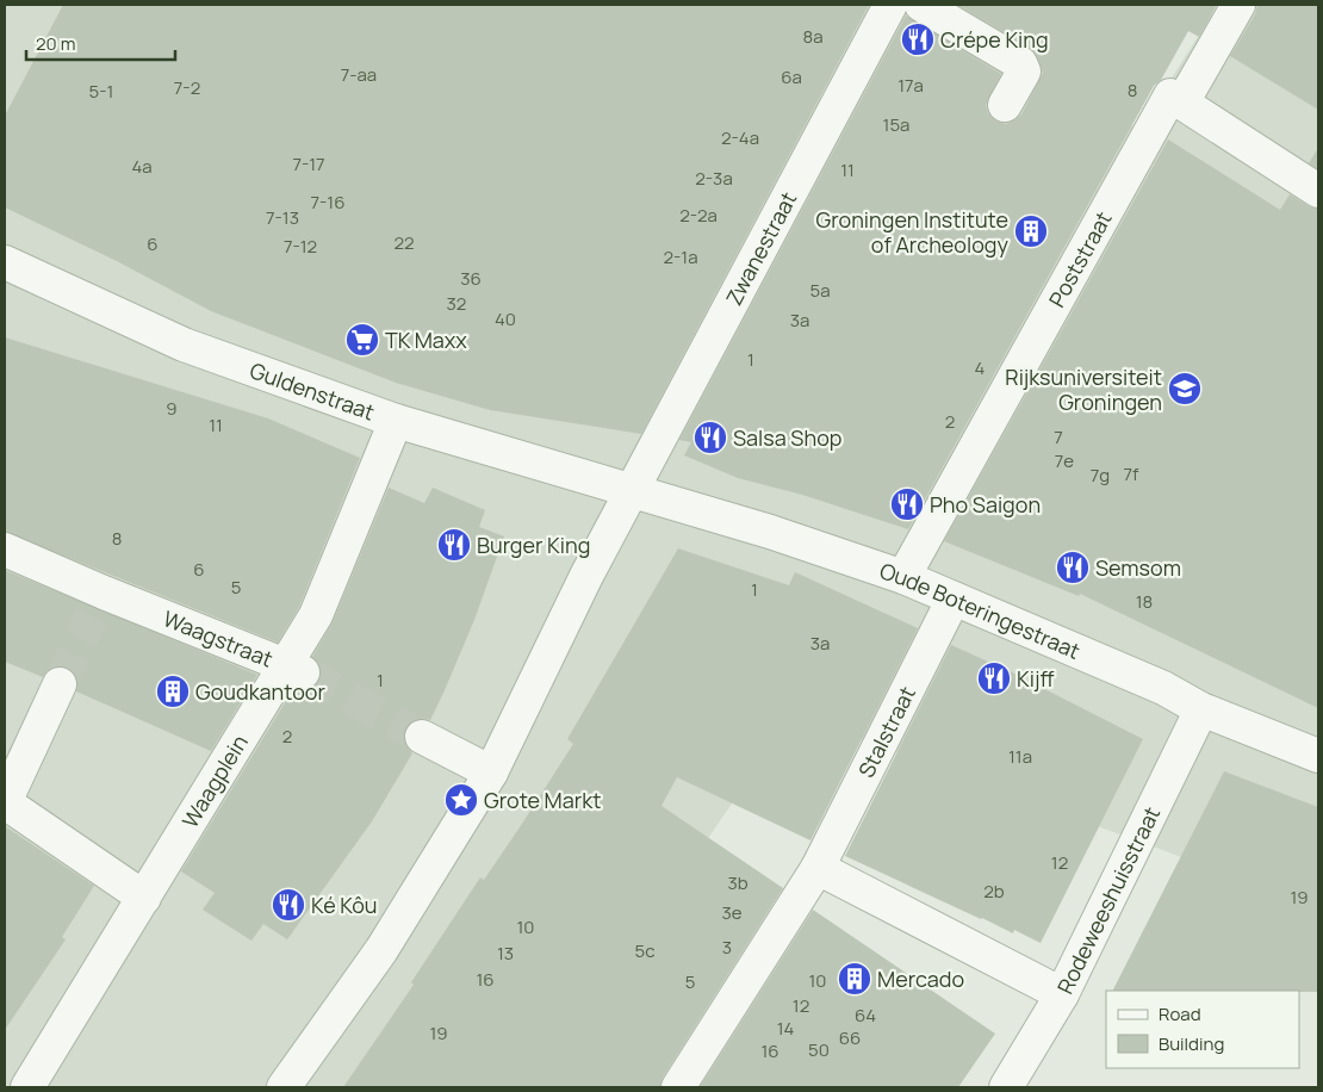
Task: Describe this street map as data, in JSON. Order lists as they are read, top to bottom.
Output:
{
  "streets": {
    "street": [
      "Zwanestraat",
      "Poststraat",
      "Guldenstraat",
      "Oude Boteringestraat",
      "Waagstraat",
      "Stalstraat",
      "Waagplein",
      "Rodeweeshuisstraat"
    ]
  },
  "crossings": [
    ["Zwanestraat", "Guldenstraat"],
    ["Zwanestraat", "Oude Boteringestraat"],
    ["Poststraat", "Oude Boteringestraat"],
    ["Guldenstraat", "Oude Boteringestraat"],
    ["Guldenstraat", "Waagstraat"],
    ["Oude Boteringestraat", "Stalstraat"],
    ["Oude Boteringestraat", "Rodeweeshuisstraat"],
    ["Waagstraat", "Waagplein"]
  ],
  "places": {
    "restaurant": [
      "Crépe King",
      "Salsa Shop",
      "Pho Saigon",
      "Burger King",
      "Semsom",
      "Kijff",
      "Ké Kôu"
    ],
    "building": ["Groningen Institute of Archeology", "Goudkantoor", "Mercado"],
    "supermarket": ["TK Maxx"],
    "school or university": ["Rijksuniversiteit Groningen"],
    "place": ["Grote Markt"]
  },
  "house_numbers": [
    "8a",
    "7-aa",
    "6a",
    "17a",
    "7-2",
    "8",
    "5-1",
    "15a",
    "2-4a",
    "7-17",
    "4a",
    "11",
    "2-3a",
    "7-16",
    "2-2a",
    "7-13",
    "22",
    "6",
    "7-12",
    "2-1a",
    "36",
    "5a",
    "32",
    "40",
    "3a",
    "1",
    "4",
    "9",
    "2",
    "11",
    "7",
    "7e",
    "7f",
    "7g",
    "8",
    "6",
    "5",
    "1",
    "18",
    "3a",
    "1",
    "2",
    "11a",
    "12",
    "3b",
    "2b",
    "19",
    "3e",
    "10",
    "3",
    "5c",
    "13",
    "16",
    "10",
    "5",
    "12",
    "64",
    "14",
    "19",
    "66",
    "50",
    "16"
  ],
  "legend": ["Road", "Building"],
  "scale_bar": "20 m"
}
